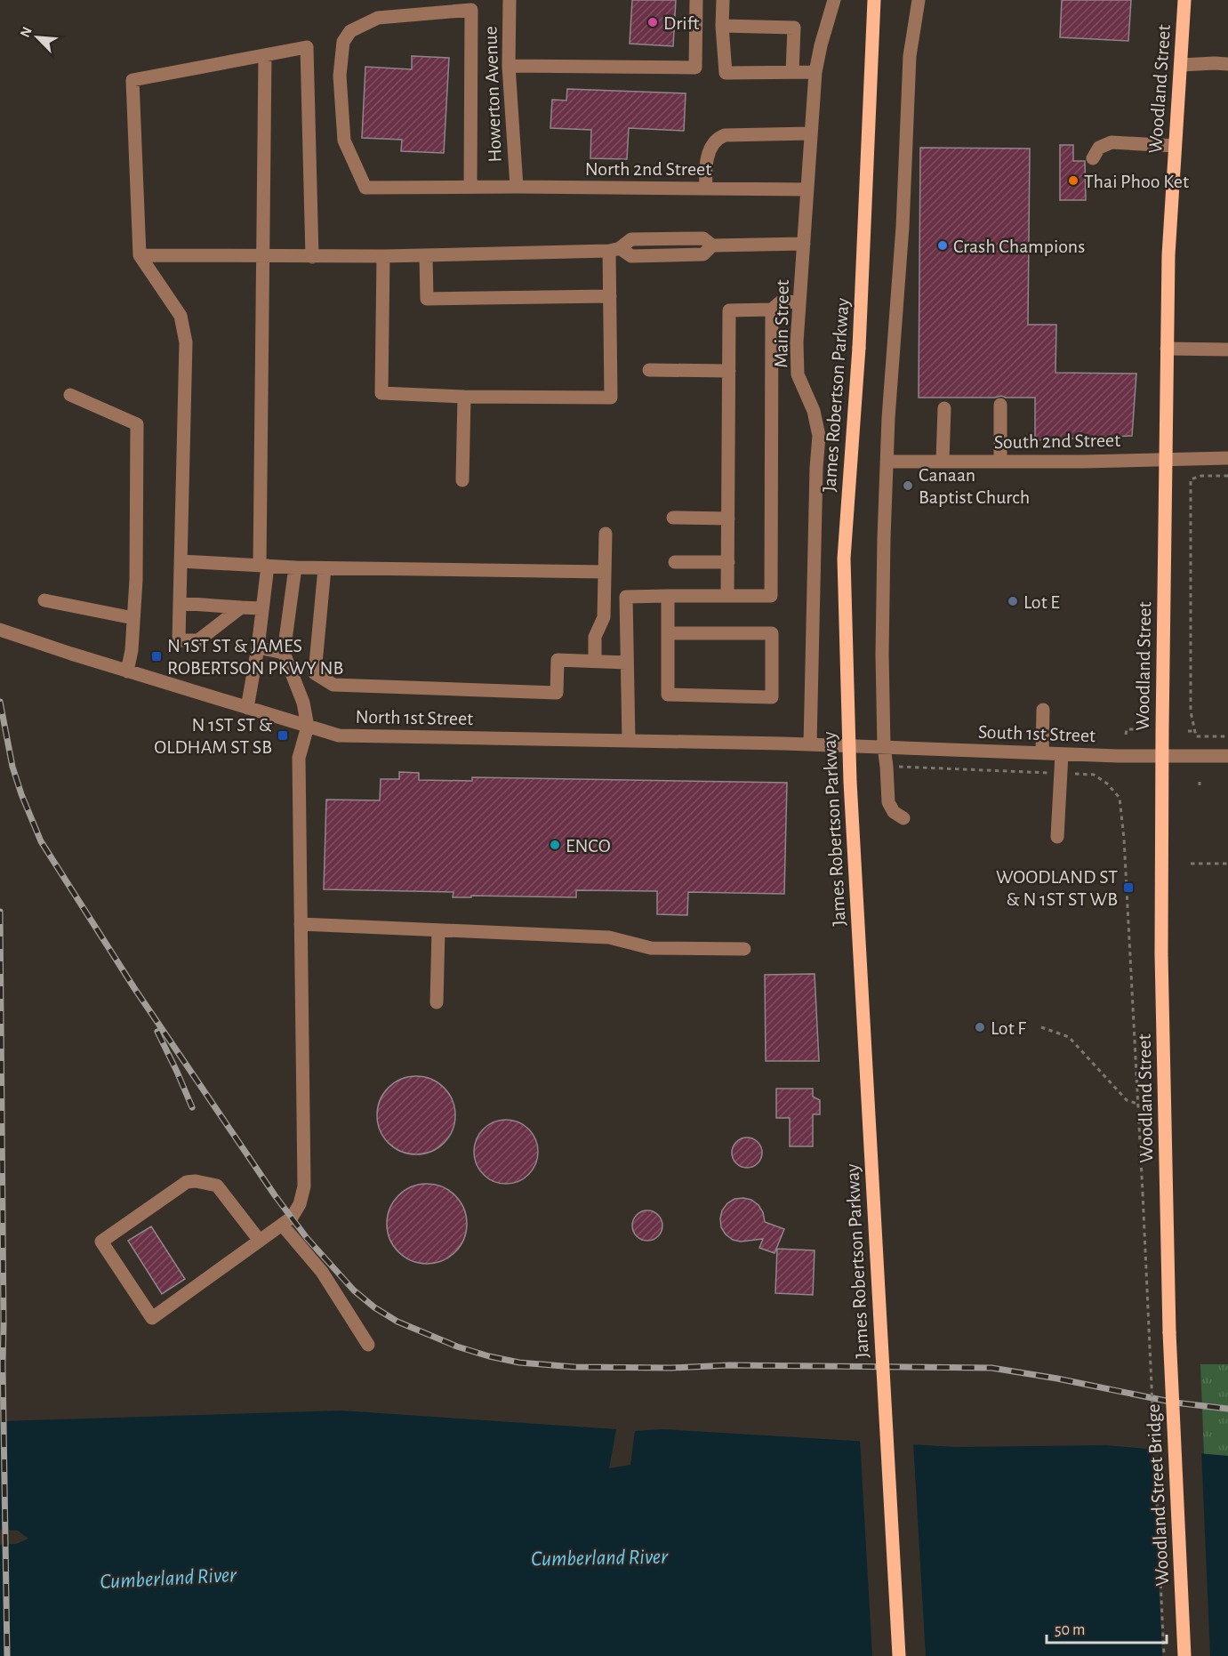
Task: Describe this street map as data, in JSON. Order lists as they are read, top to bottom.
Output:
{
  "streets": {
    "main road": ["Woodland Street", "James Robertson Parkway", "Woodland Street Bridge"],
    "street": [
      "Howerton Avenue",
      "North 2nd Street",
      "Main Street",
      "South 2nd Street",
      "North 1st Street",
      "South 1st Street"
    ]
  },
  "crossings": [
    ["Woodland Street", "South 2nd Street"],
    ["Woodland Street", "South 1st Street"],
    ["Woodland Street", "Woodland Street Bridge"],
    ["Howerton Avenue", "North 2nd Street"],
    ["North 2nd Street", "Main Street"],
    ["Main Street", "North 1st Street"],
    ["North 1st Street", "South 1st Street"]
  ],
  "water": ["Cumberland River"],
  "places": {
    "other": [
      "Drift",
      "Thai Phoo Ket",
      "Crash Champions",
      "Canaan Baptist Church",
      "Lot E",
      "ENCO",
      "Lot F"
    ],
    "transit": ["N 1ST ST & JAMES ROBERTSON PKWY NB", "N 1ST ST & OLDHAM ST SB", "WOODLAND ST & N 1ST ST WB"]
  },
  "scale_bar": "50 m",
  "north": "top left"
}
